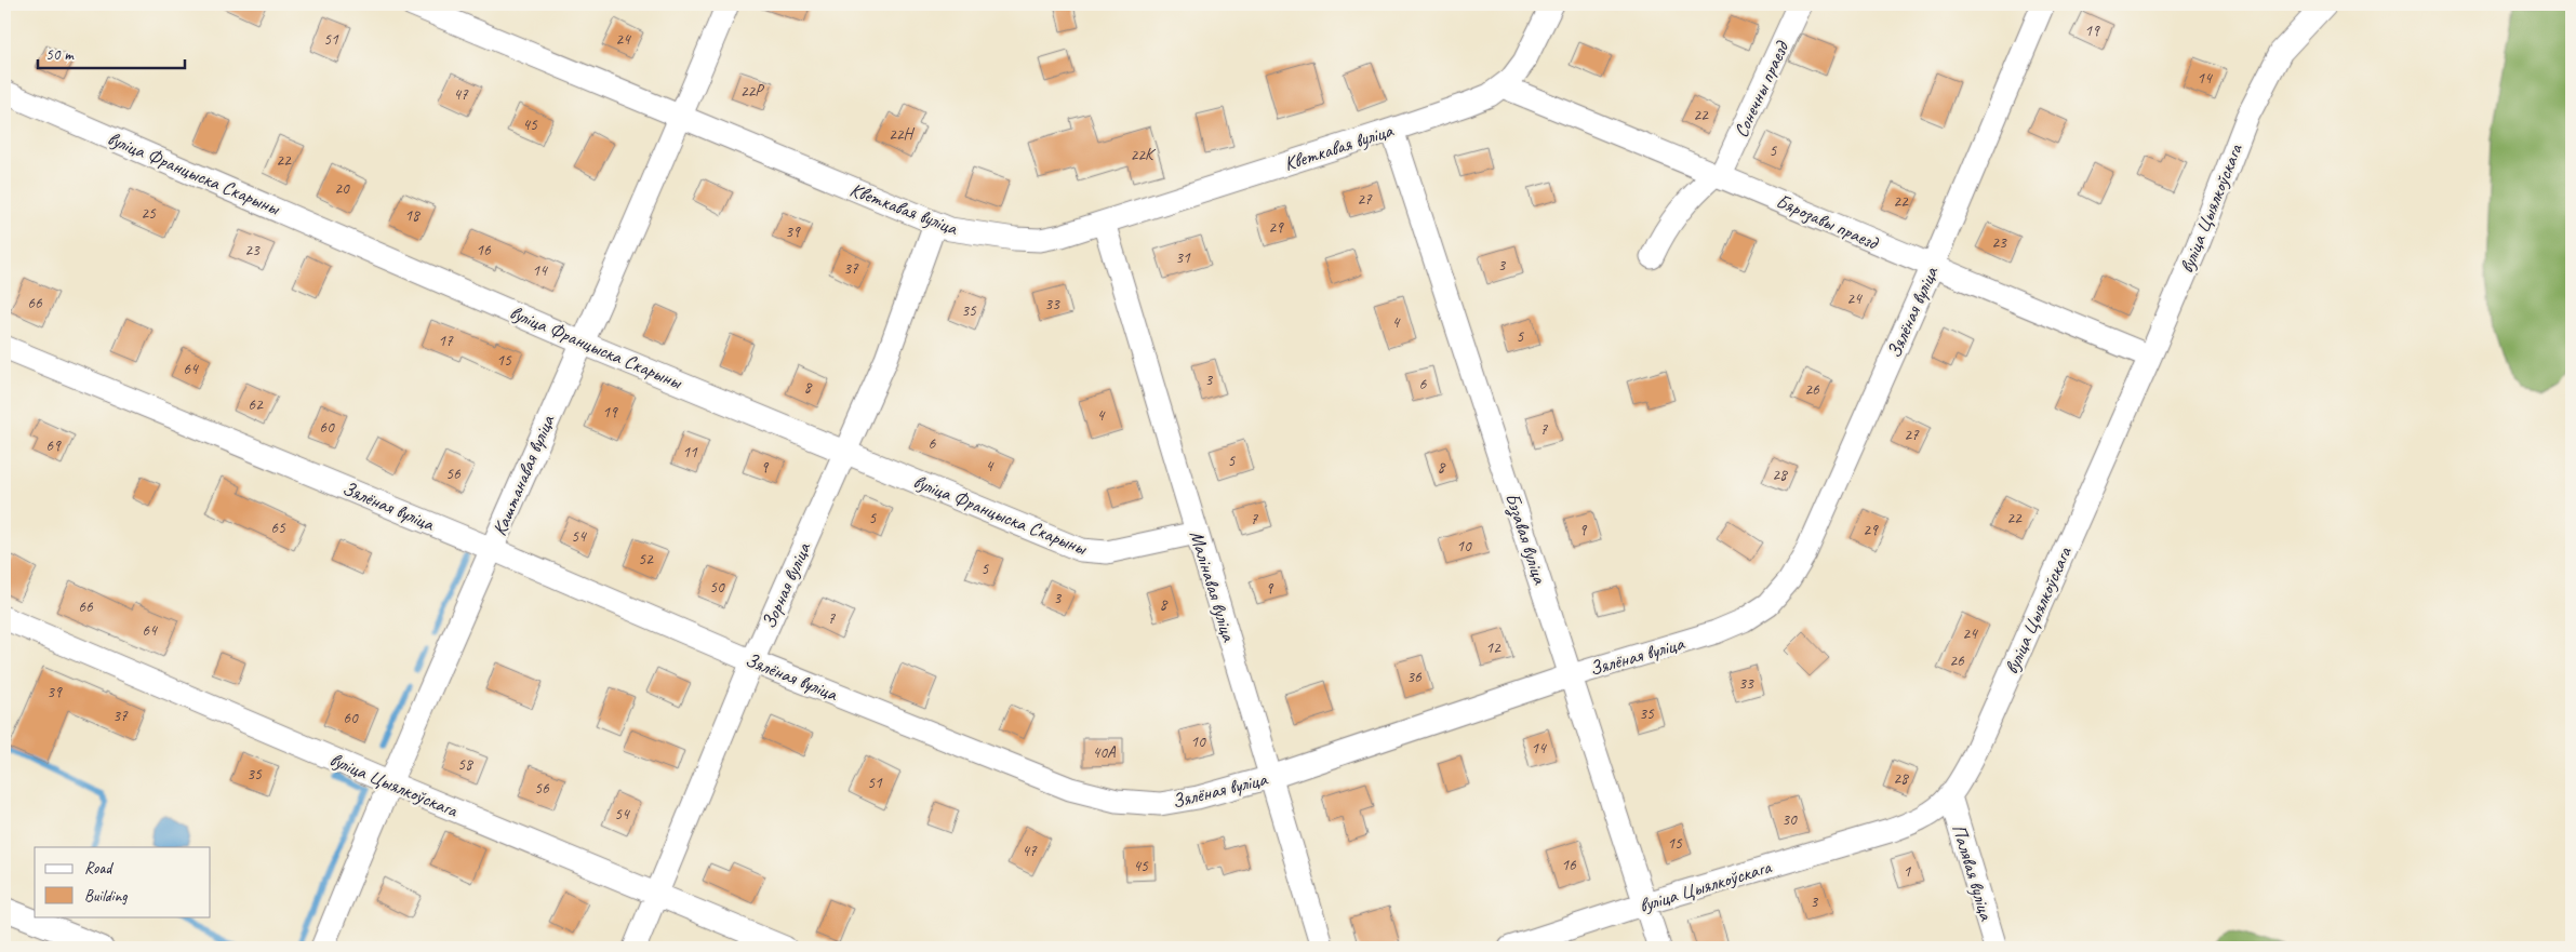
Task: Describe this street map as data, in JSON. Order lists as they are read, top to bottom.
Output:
{
  "streets": {
    "street": [
      "Сонечны праезд",
      "Кветкавая вуліца",
      "вуліца Францыска Скарыны",
      "вуліца Цыялкоўскага",
      "Бярозавы праезд",
      "Зялёная вуліца",
      "Каштанавая вуліца",
      "Бэзавая вуліца",
      "Зорная вуліца",
      "Малінавая вуліца",
      "Палявая вуліца"
    ]
  },
  "crossings": [
    ["Сонечны праезд", "Бярозавы праезд"],
    ["Кветкавая вуліца", "Бярозавы праезд"],
    ["Кветкавая вуліца", "Каштанавая вуліца"],
    ["Кветкавая вуліца", "Бэзавая вуліца"],
    ["Кветкавая вуліца", "Зорная вуліца"],
    ["Кветкавая вуліца", "Малінавая вуліца"],
    ["вуліца Францыска Скарыны", "Каштанавая вуліца"],
    ["вуліца Францыска Скарыны", "Зорная вуліца"],
    ["вуліца Францыска Скарыны", "Малінавая вуліца"],
    ["вуліца Цыялкоўскага", "Бярозавы праезд"],
    ["вуліца Цыялкоўскага", "Каштанавая вуліца"],
    ["вуліца Цыялкоўскага", "Бэзавая вуліца"],
    ["вуліца Цыялкоўскага", "Зорная вуліца"],
    ["вуліца Цыялкоўскага", "Палявая вуліца"],
    ["Бярозавы праезд", "Зялёная вуліца"],
    ["Зялёная вуліца", "Каштанавая вуліца"],
    ["Зялёная вуліца", "Бэзавая вуліца"],
    ["Зялёная вуліца", "Зорная вуліца"],
    ["Зялёная вуліца", "Малінавая вуліца"]
  ],
  "house_numbers": [
    "19",
    "51",
    "24",
    "14",
    "22Р",
    "47",
    "22",
    "45",
    "22Н",
    "5",
    "22К",
    "22",
    "20",
    "27",
    "22",
    "25",
    "18",
    "29",
    "39",
    "23",
    "23",
    "16",
    "31",
    "3",
    "37",
    "14",
    "24",
    "66",
    "33",
    "35",
    "4",
    "5",
    "17",
    "15",
    "64",
    "3",
    "6",
    "8",
    "26",
    "62",
    "19",
    "4",
    "60",
    "7",
    "27",
    "6",
    "69",
    "11",
    "5",
    "4",
    "9",
    "8",
    "56",
    "28",
    "5",
    "22",
    "7",
    "65",
    "9",
    "29",
    "54",
    "10",
    "52",
    "5",
    "50",
    "9",
    "3",
    "8",
    "66",
    "7",
    "64",
    "24",
    "12",
    "26",
    "36",
    "33",
    "39",
    "35",
    "37",
    "60",
    "10",
    "14",
    "40А",
    "58",
    "35",
    "28",
    "51",
    "56",
    "54",
    "30",
    "15",
    "47",
    "16",
    "45",
    "1",
    "3"
  ],
  "legend": ["Road", "Building"],
  "scale_bar": "50 m"
}
